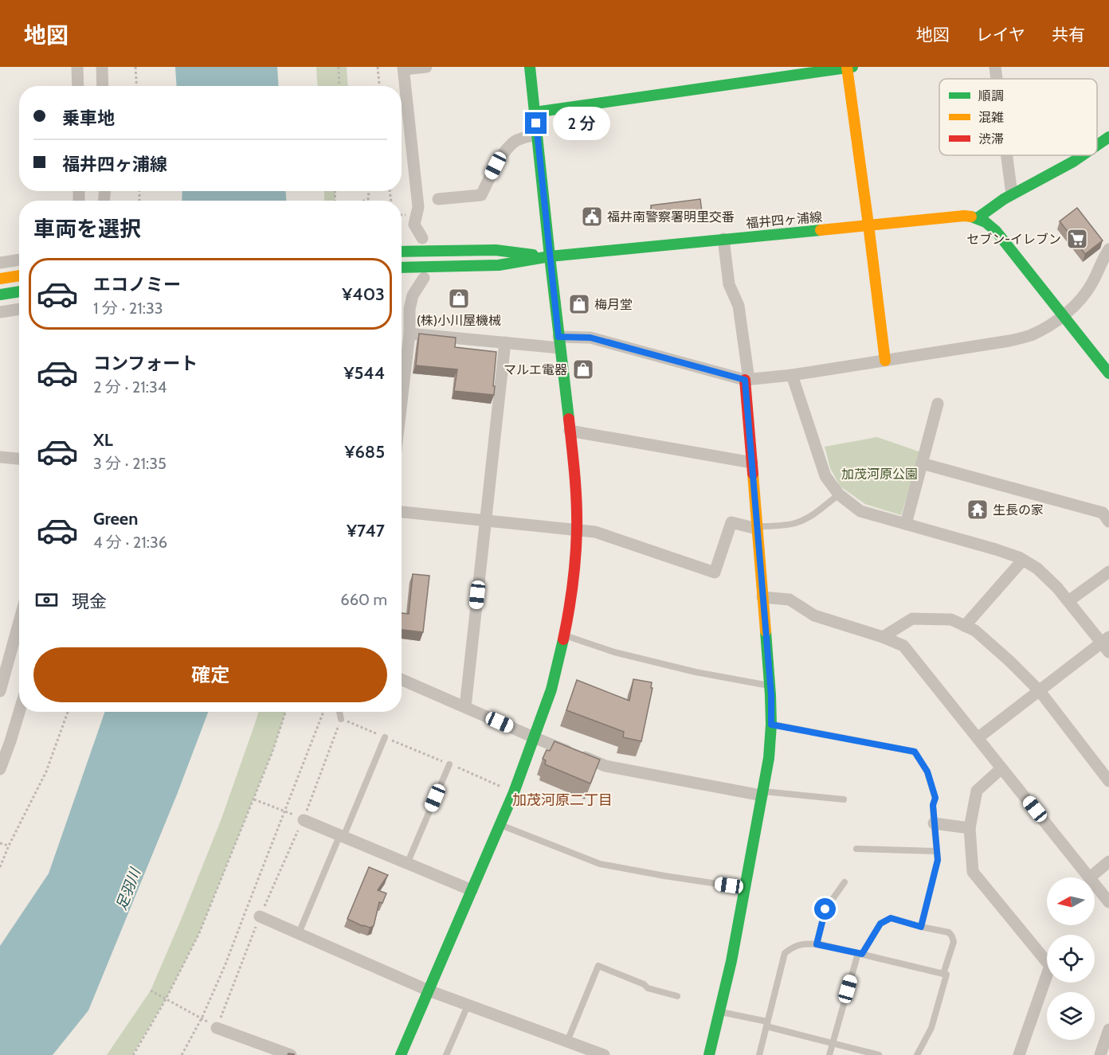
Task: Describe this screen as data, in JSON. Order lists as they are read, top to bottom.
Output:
{
  "streets": {
    "street": ["福井四ヶ浦線"]
  },
  "districts": ["加茂河原二丁目"],
  "water": ["足羽川"],
  "parks": ["加茂河原公園"],
  "places": {
    "public building": ["福井南警察署明里交番"],
    "supermarket": ["セブン-イレブン"],
    "shop": ["(株)小川屋機械", "梅月堂", "マルエ電器"],
    "temple": ["生長の家"]
  },
  "legend": ["順調", "混雑", "渋滞"],
  "north": "left",
  "page": {
    "header": "地図",
    "nav": ["地図", "レイヤ", "共有"],
    "banner": ["乗車地", "福井四ヶ浦線"],
    "bubble": "2 分",
    "heading": "車両を選択",
    "list": [
      {
        "name": "エコノミー",
        "note": "1 分 · 21:33",
        "value": "¥403"
      },
      {
        "name": "コンフォート",
        "note": "2 分 · 21:34",
        "value": "¥544"
      },
      {
        "name": "XL",
        "note": "3 分 · 21:35",
        "value": "¥685"
      },
      {
        "name": "Green",
        "note": "4 分 · 21:36",
        "value": "¥747"
      }
    ],
    "pay": ["現金", "660 m"],
    "buttons": "確定"
  }
}
